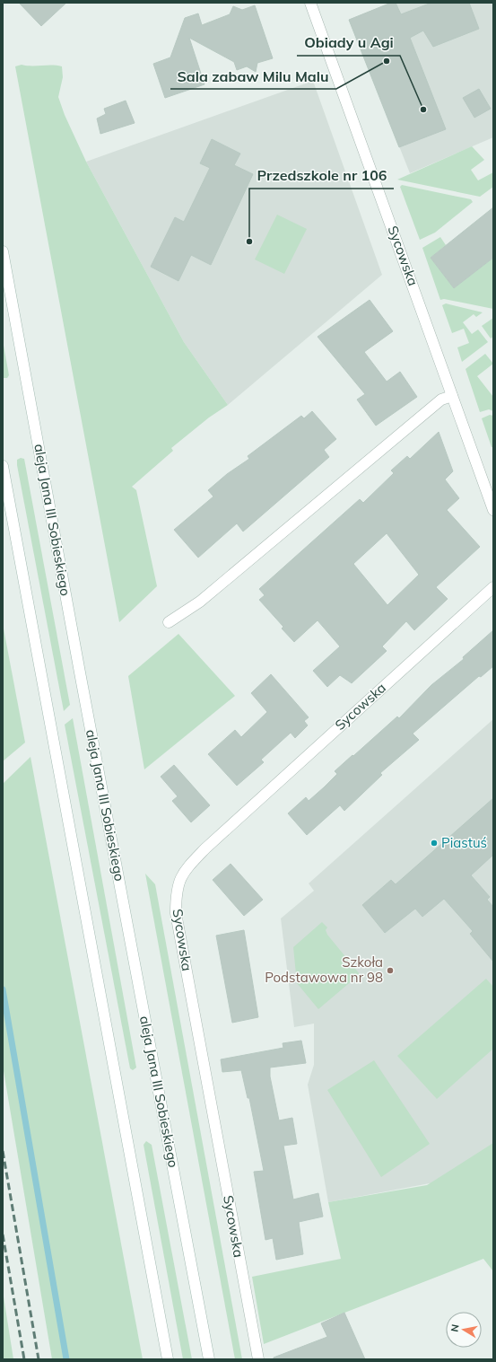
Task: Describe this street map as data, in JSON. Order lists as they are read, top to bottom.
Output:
{
  "streets": {
    "main road": ["Sycowska", "aleja Jana III Sobieskiego"]
  },
  "places": [
    "Sala zabaw Milu Malu",
    "Obiady u Agi",
    "Przedszkole nr 106",
    "Piastuś",
    "Szkoła Podstawowa nr 98"
  ],
  "north": "left"
}
